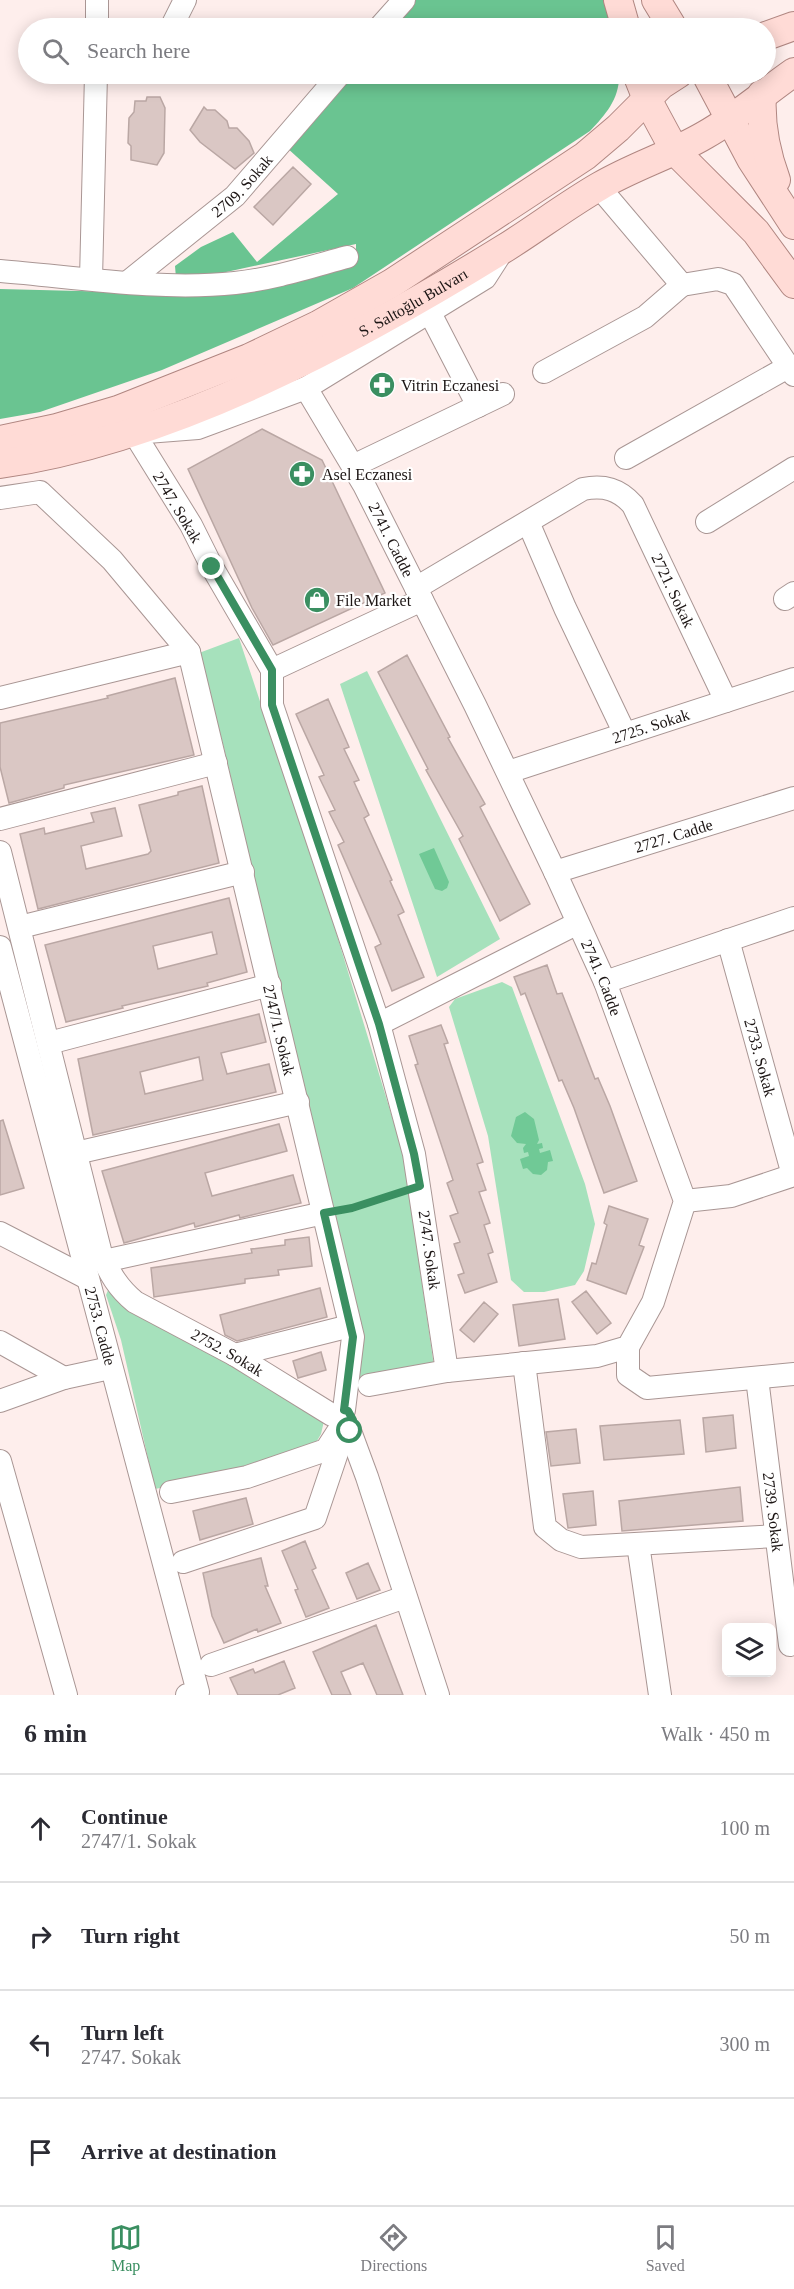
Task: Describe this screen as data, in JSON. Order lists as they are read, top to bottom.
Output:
{
  "streets": {
    "main road": ["S. Saltoğlu Bulvarı"],
    "street": [
      "2709. Sokak",
      "2747. Sokak",
      "2741. Cadde",
      "2721. Sokak",
      "2725. Sokak",
      "2727. Cadde",
      "2747/1. Sokak",
      "2733. Sokak",
      "2753. Cadde",
      "2752. Sokak",
      "2739. Sokak"
    ]
  },
  "crossings": [
    ["S. Saltoğlu Bulvarı", "2747. Sokak"],
    ["2741. Cadde", "2725. Sokak"],
    ["2741. Cadde", "2727. Cadde"],
    ["2721. Sokak", "2725. Sokak"],
    ["2747/1. Sokak", "2752. Sokak"]
  ],
  "places": {
    "pharmacy": ["Vitrin Eczanesi", "Asel Eczanesi"],
    "shop": ["File Market"]
  },
  "page": {
    "search": "Search here",
    "heading": ["6 min", "Walk · 450 m"],
    "list": [
      ["Continue", "2747/1. Sokak", "100 m"],
      ["Turn right", "50 m"],
      ["Turn left", "2747. Sokak", "300 m"],
      "Arrive at destination"
    ],
    "nav": ["Map", "Directions", "Saved"]
  }
}
